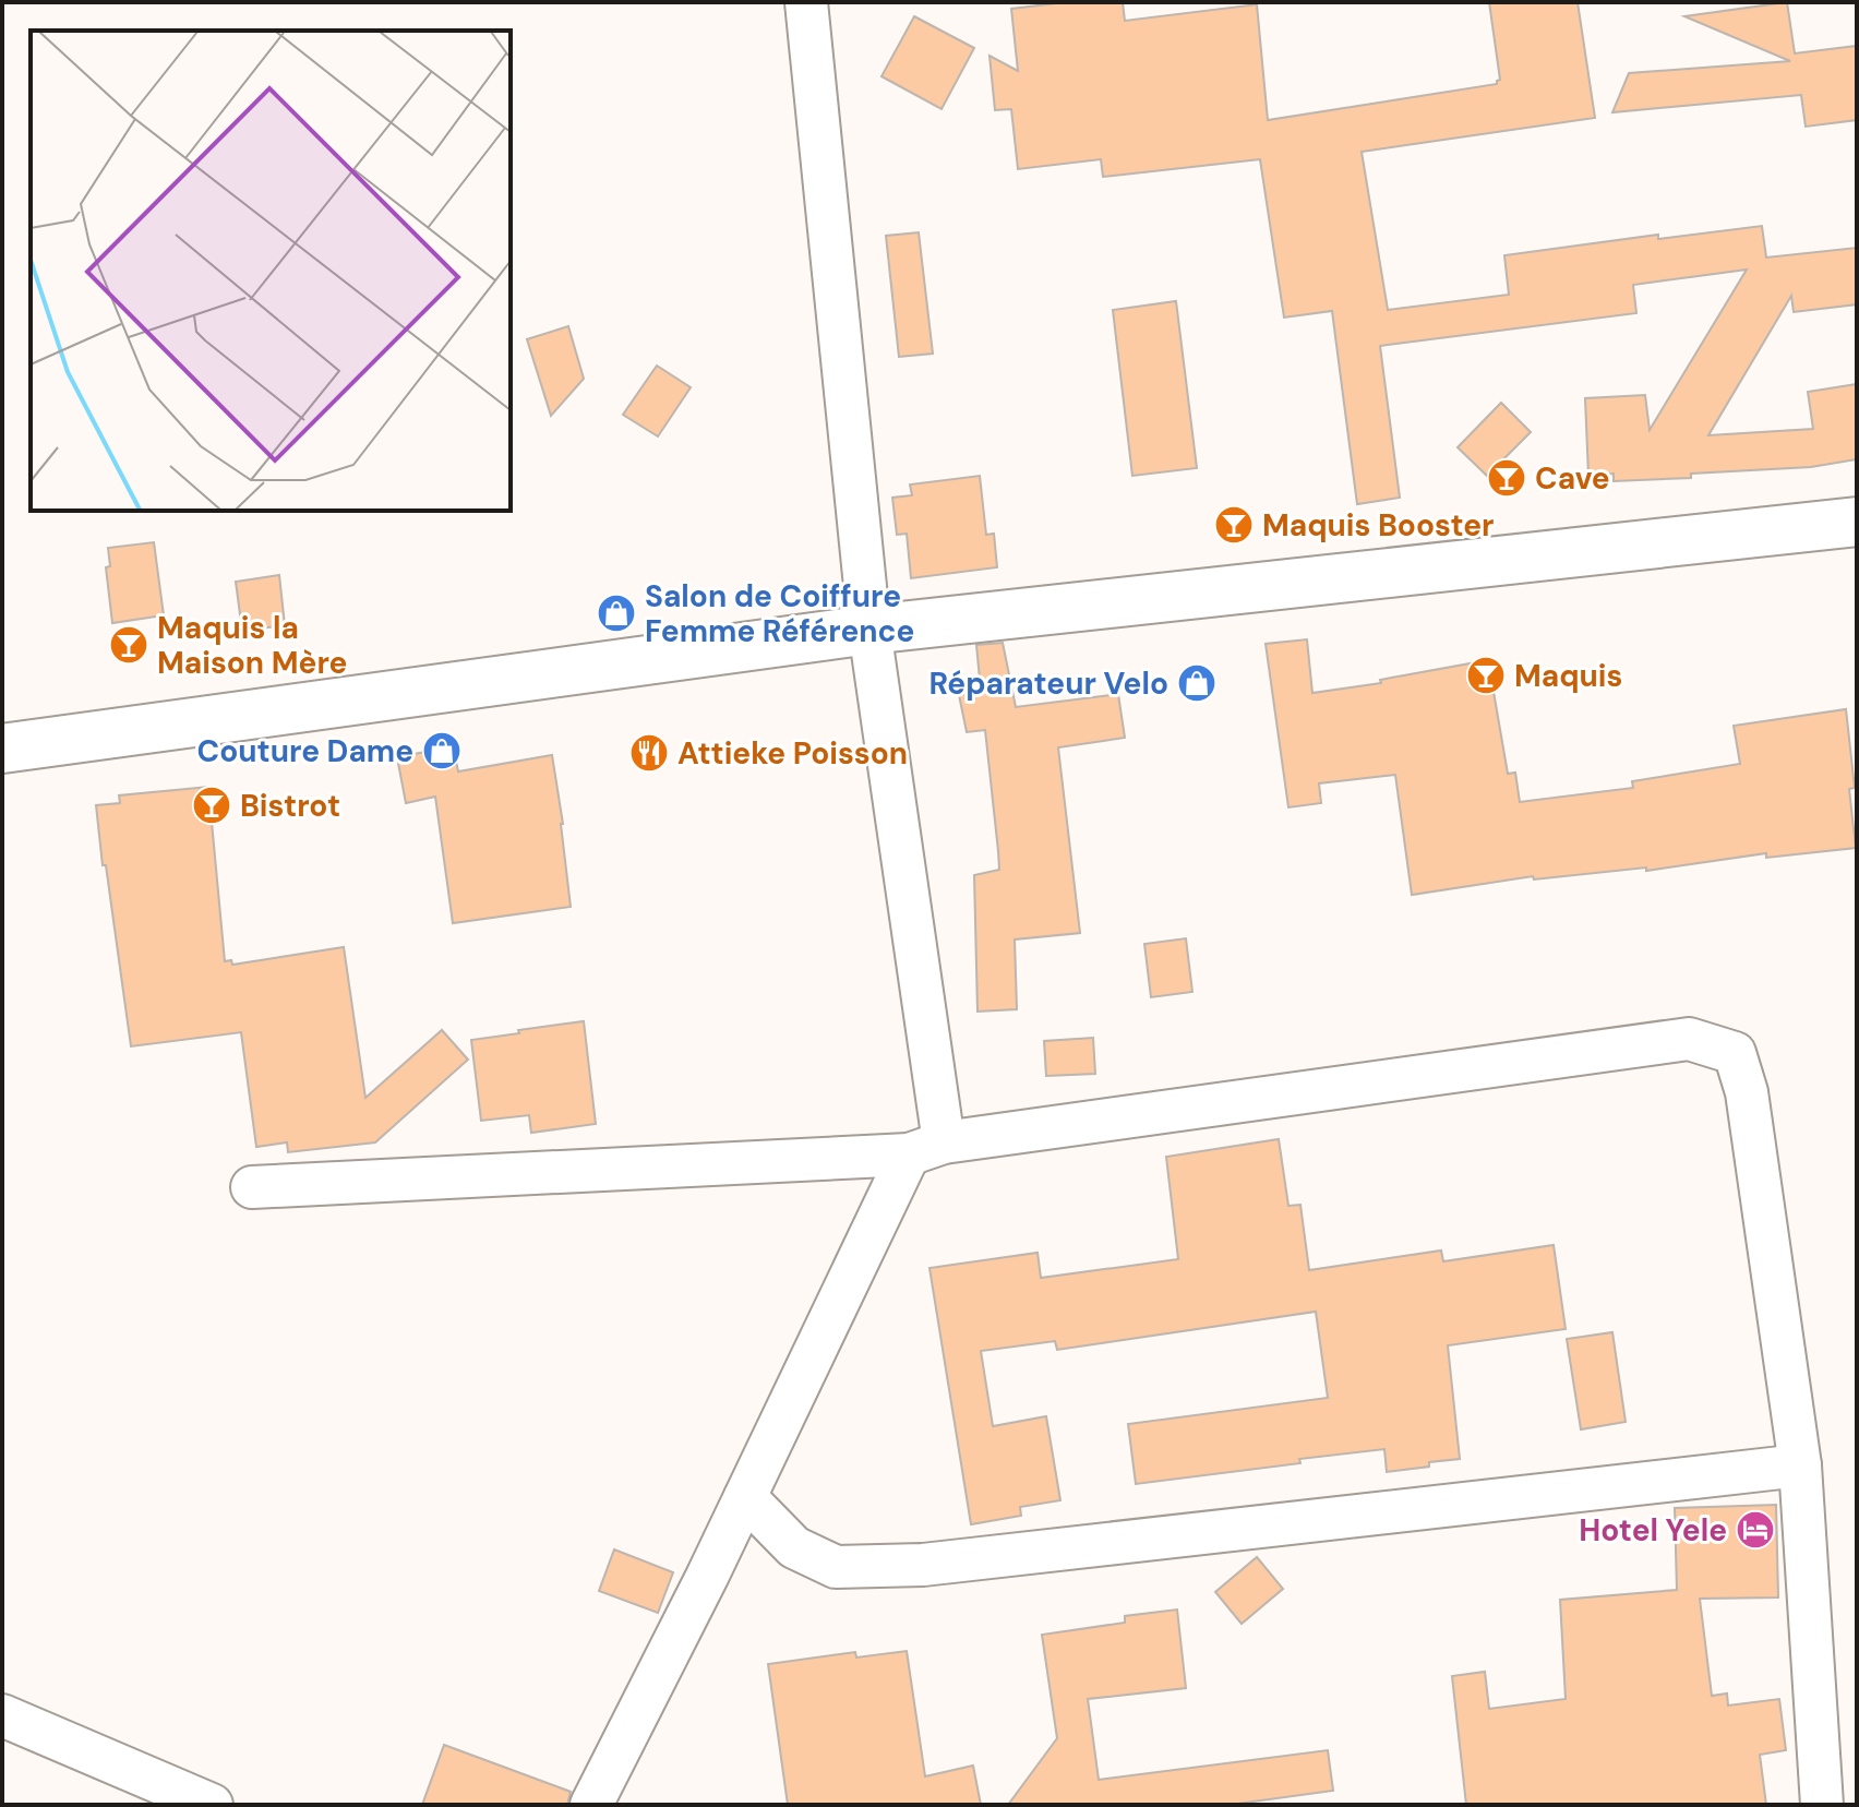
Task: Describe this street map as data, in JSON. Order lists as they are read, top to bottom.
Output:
{
  "places": {
    "bar": [
      "Cave",
      "Maquis Booster",
      "Maquis la Maison Mère",
      "Maquis",
      "Bistrot"
    ],
    "shop": ["Salon de Coiffure Femme Référence", "Réparateur Velo", "Couture Dame"],
    "restaurant": ["Attieke Poisson"],
    "hotel": ["Hotel Yele"]
  }
}
